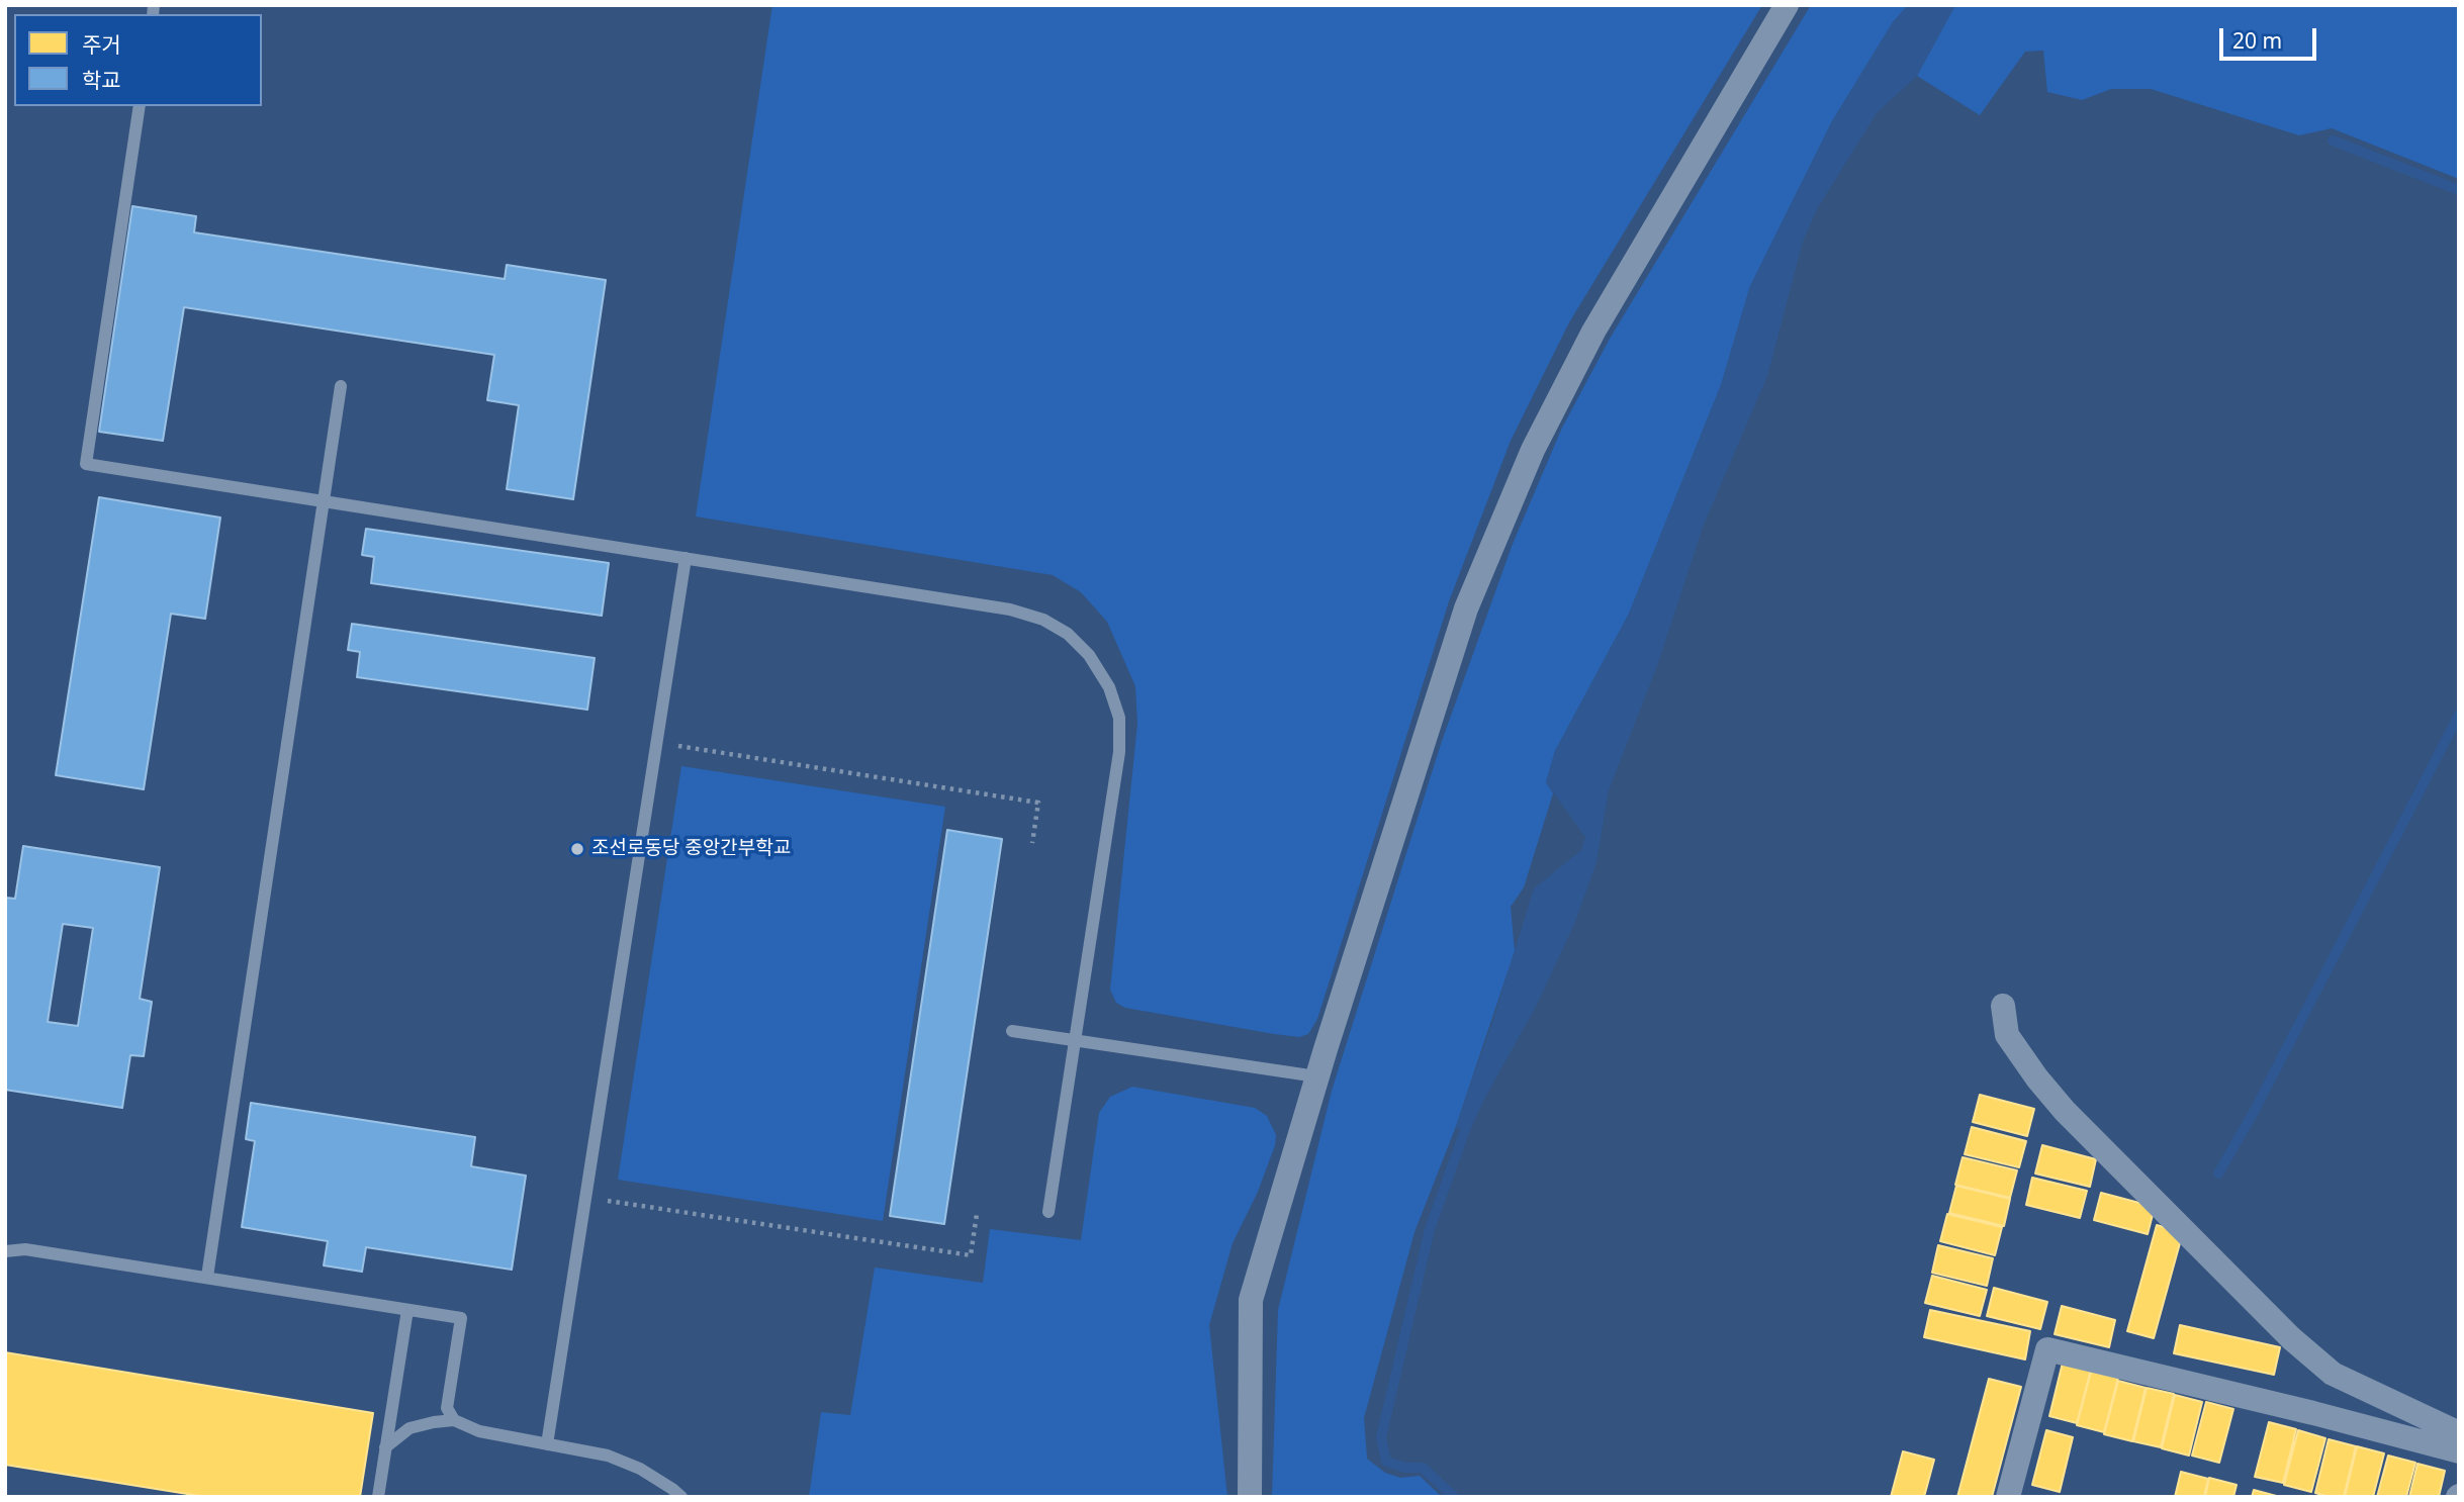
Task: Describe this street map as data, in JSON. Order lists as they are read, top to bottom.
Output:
{
  "places": ["조선로동당 중앙간부학교"],
  "legend": ["주거", "학교"],
  "scale_bar": "20 m"
}
